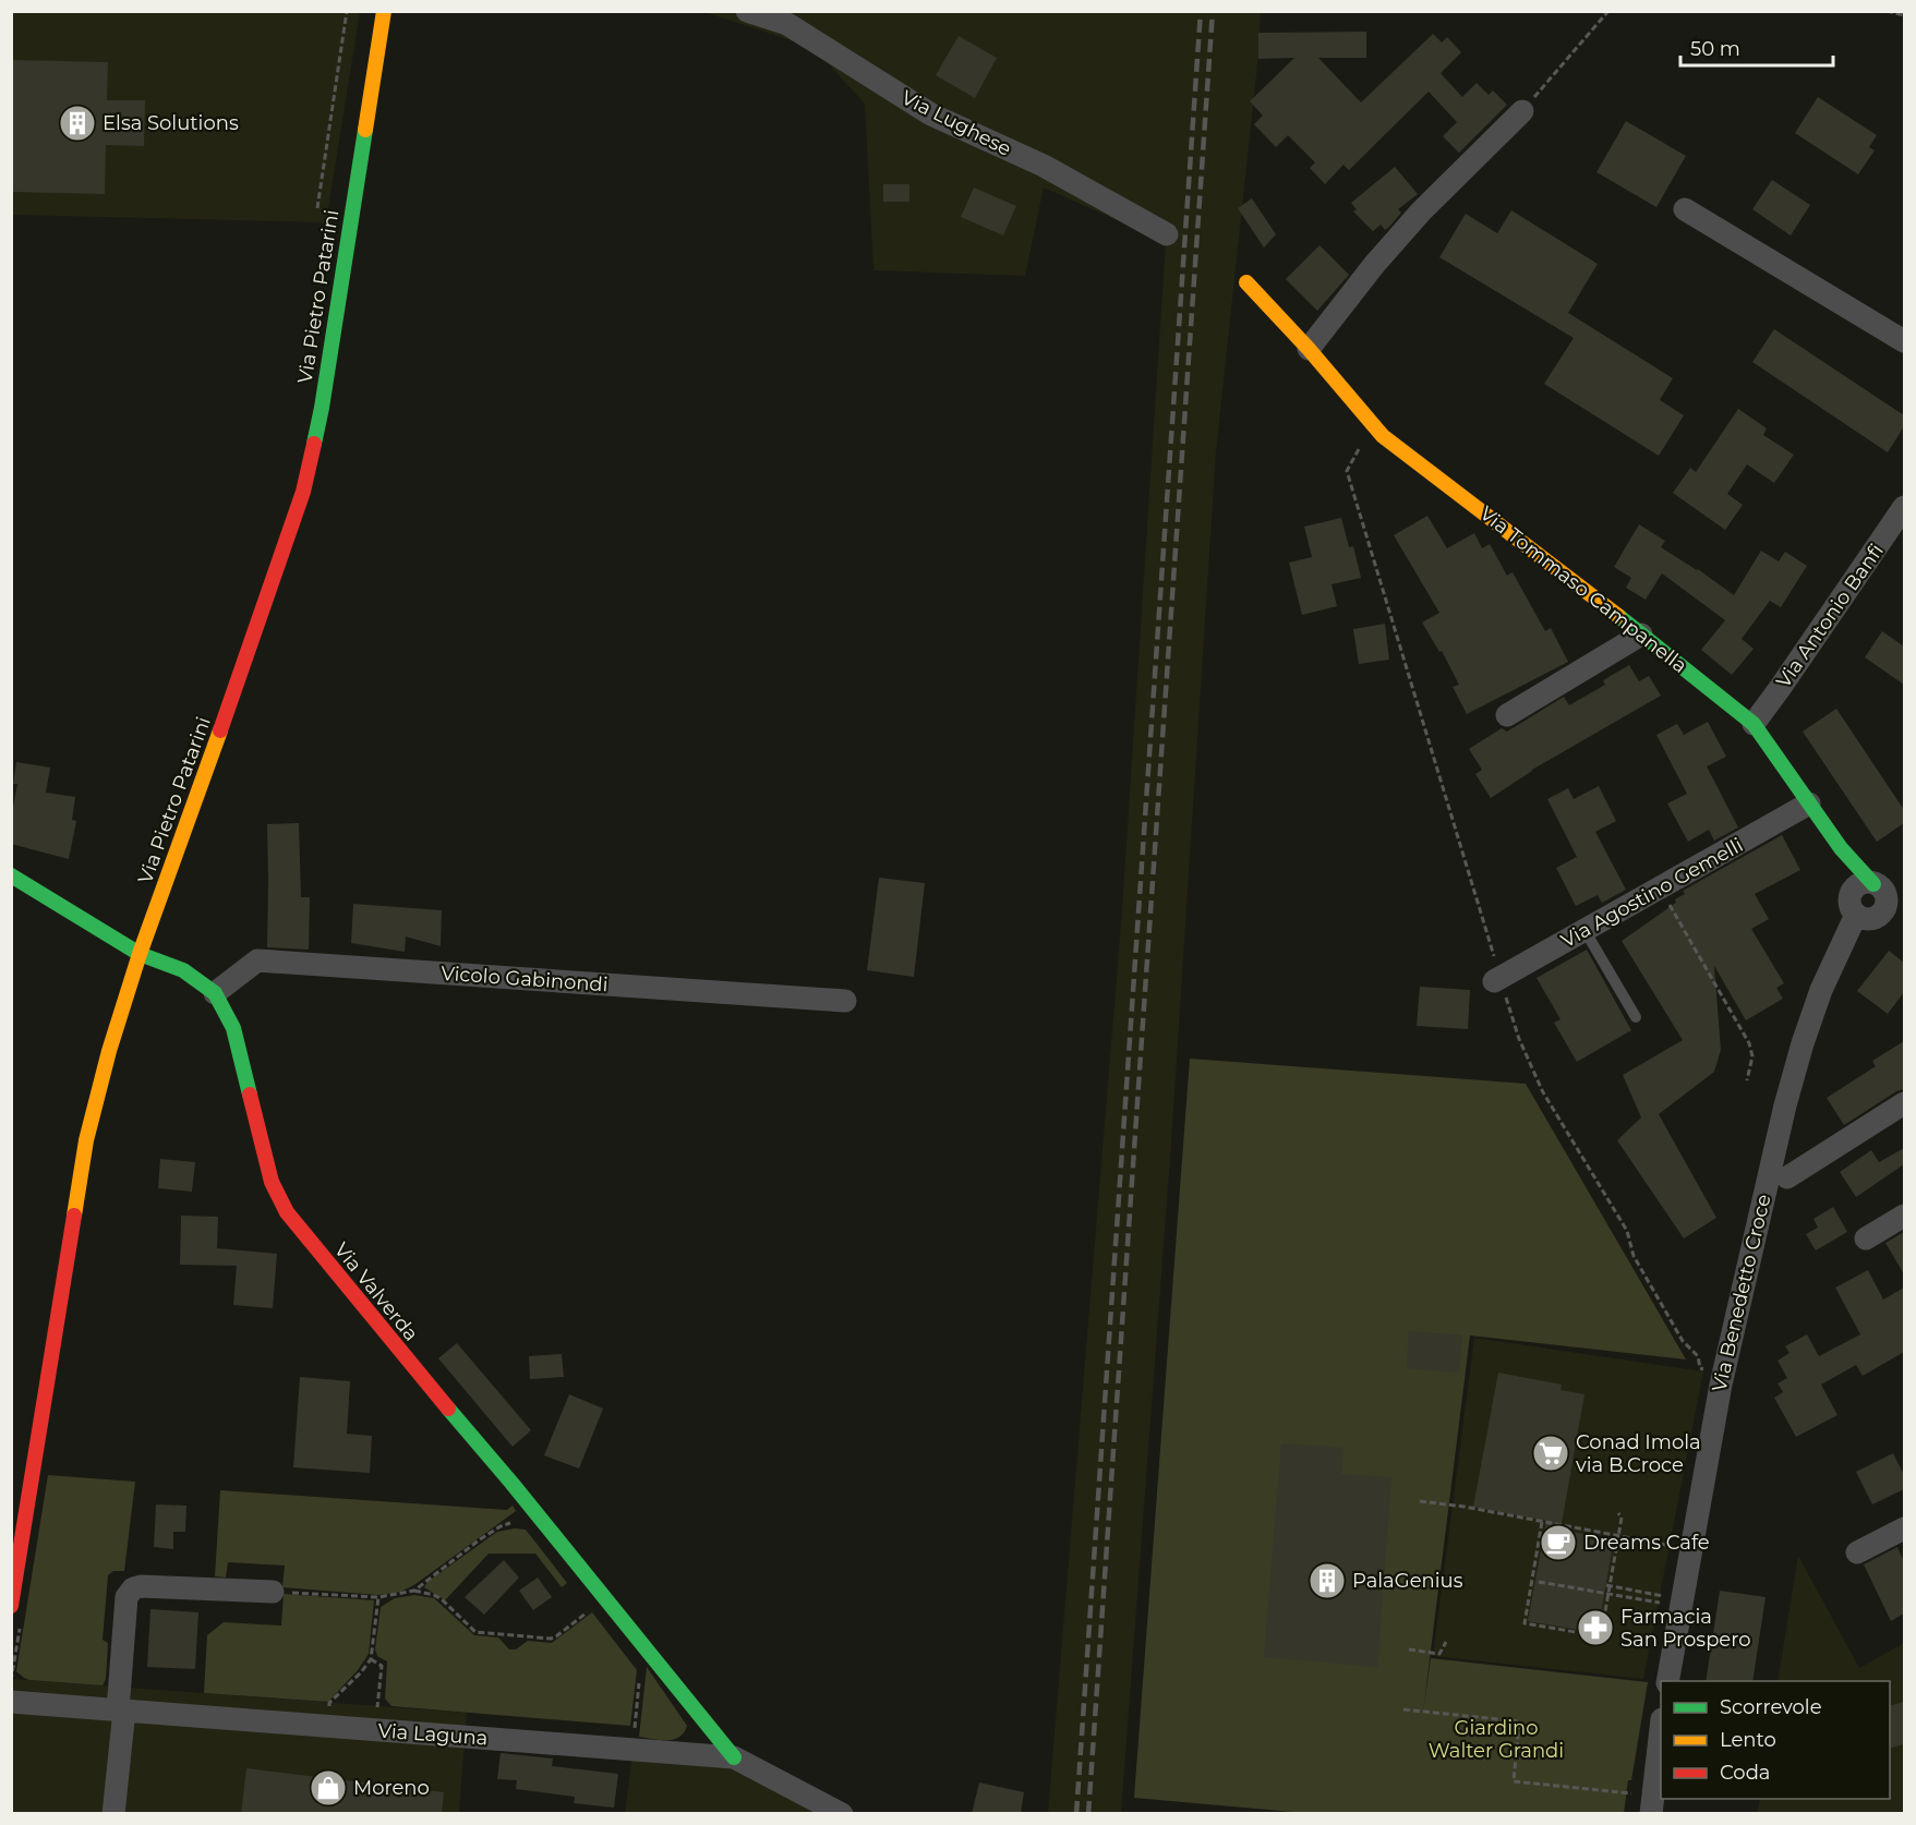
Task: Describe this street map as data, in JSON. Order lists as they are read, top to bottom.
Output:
{
  "streets": {
    "street": [
      "Via Lughese",
      "Via Pietro Patarini",
      "Via Tommaso Campanella",
      "Via Antonio Banfi",
      "Via Agostino Gemelli",
      "Vicolo Gabinondi",
      "Via Valverda",
      "Via Benedetto Croce",
      "Via Laguna"
    ]
  },
  "crossings": [
    ["Via Pietro Patarini", "Via Valverda"],
    ["Via Tommaso Campanella", "Via Antonio Banfi"],
    ["Via Tommaso Campanella", "Via Agostino Gemelli"],
    ["Via Tommaso Campanella", "Via Benedetto Croce"],
    ["Vicolo Gabinondi", "Via Valverda"],
    ["Via Valverda", "Via Laguna"]
  ],
  "parks": ["Giardino Walter Grandi"],
  "places": {
    "building": ["Elsa Solutions", "PalaGenius"],
    "supermarket": ["Conad Imola via B.Croce"],
    "cafe": ["Dreams Cafe"],
    "pharmacy": ["Farmacia San Prospero"],
    "shop": ["Moreno"]
  },
  "legend": ["Scorrevole", "Lento", "Coda"],
  "scale_bar": "50 m"
}
